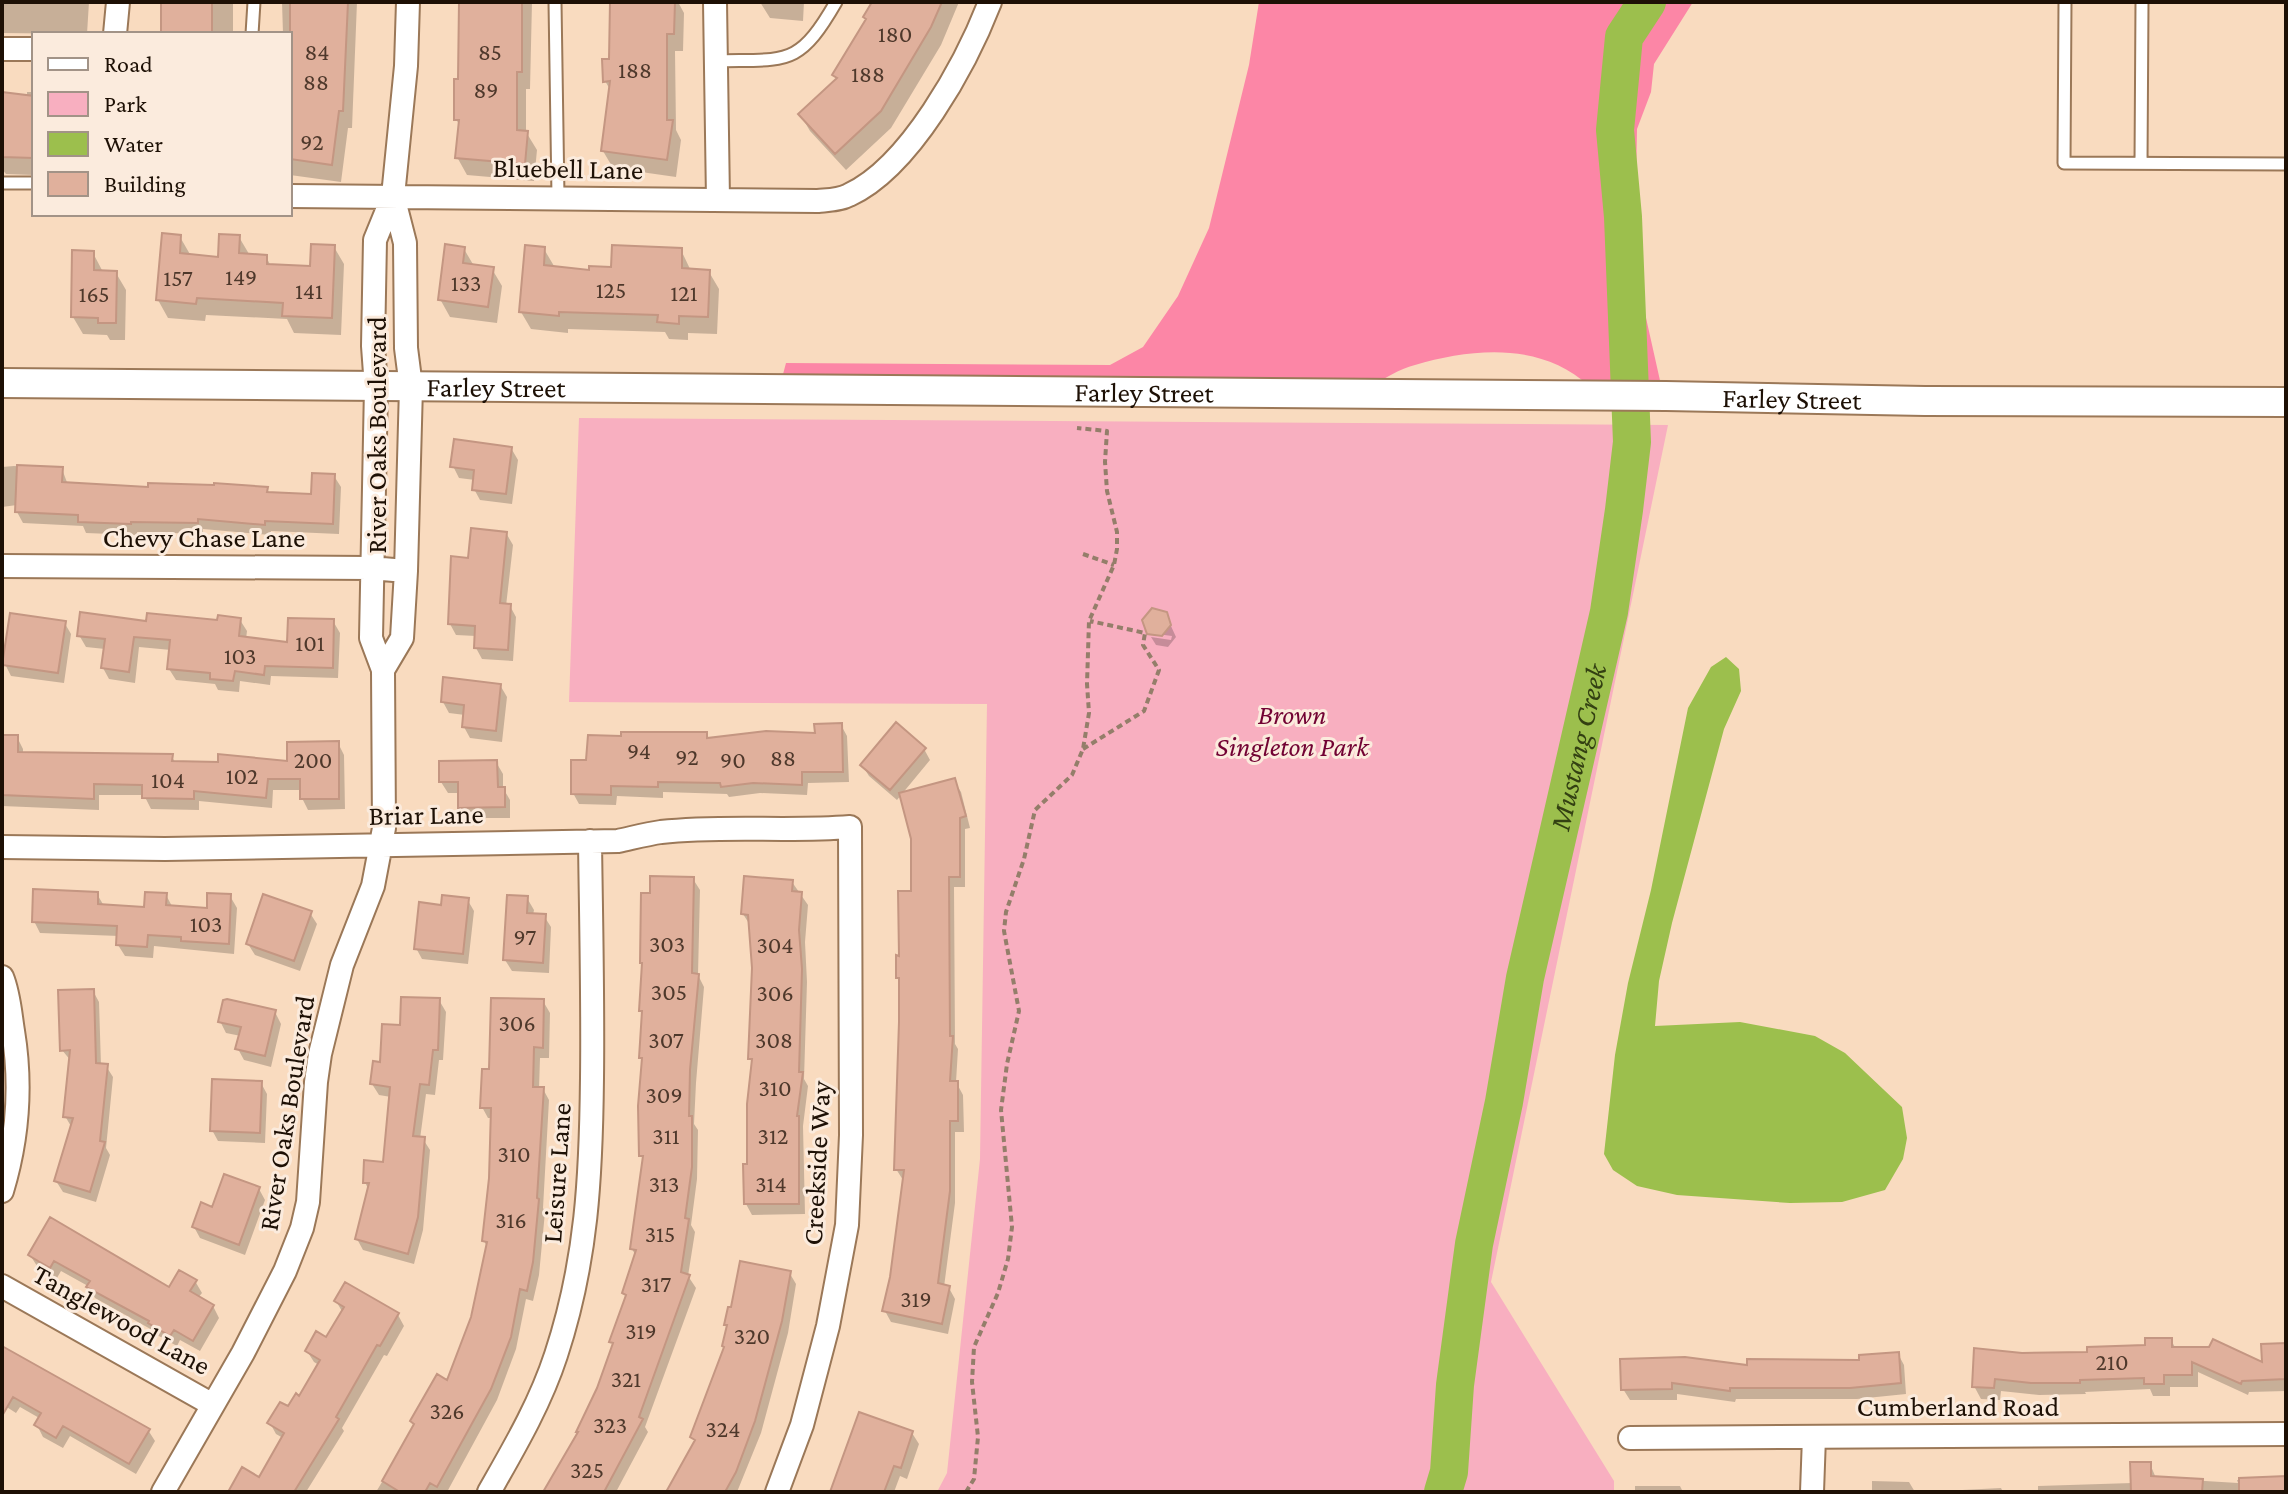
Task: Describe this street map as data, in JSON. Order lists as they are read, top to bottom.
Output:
{
  "streets": {
    "street": [
      "Bluebell Lane",
      "Farley Street",
      "River Oaks Boulevard",
      "Chevy Chase Lane",
      "Briar Lane",
      "Creekside Way",
      "Leisure Lane",
      "Tanglewood Lane",
      "Cumberland Road"
    ]
  },
  "crossings": [
    ["Bluebell Lane", "River Oaks Boulevard"],
    ["Farley Street", "River Oaks Boulevard"],
    ["River Oaks Boulevard", "Chevy Chase Lane"],
    ["River Oaks Boulevard", "Briar Lane"],
    ["River Oaks Boulevard", "Tanglewood Lane"],
    ["Briar Lane", "Creekside Way"],
    ["Briar Lane", "Leisure Lane"]
  ],
  "water": ["Mustang Creek"],
  "parks": ["Brown Singleton Park"],
  "house_numbers": [
    "180",
    "84",
    "85",
    "188",
    "188",
    "88",
    "89",
    "92",
    "149",
    "157",
    "133",
    "125",
    "141",
    "121",
    "165",
    "101",
    "103",
    "94",
    "92",
    "88",
    "200",
    "90",
    "102",
    "104",
    "103",
    "97",
    "303",
    "304",
    "305",
    "306",
    "306",
    "307",
    "308",
    "310",
    "309",
    "311",
    "312",
    "310",
    "313",
    "314",
    "316",
    "315",
    "317",
    "319",
    "319",
    "320",
    "210",
    "321",
    "326",
    "323",
    "324",
    "325"
  ],
  "legend": [
    "Road",
    "Park",
    "Water",
    "Building"
  ]
}
